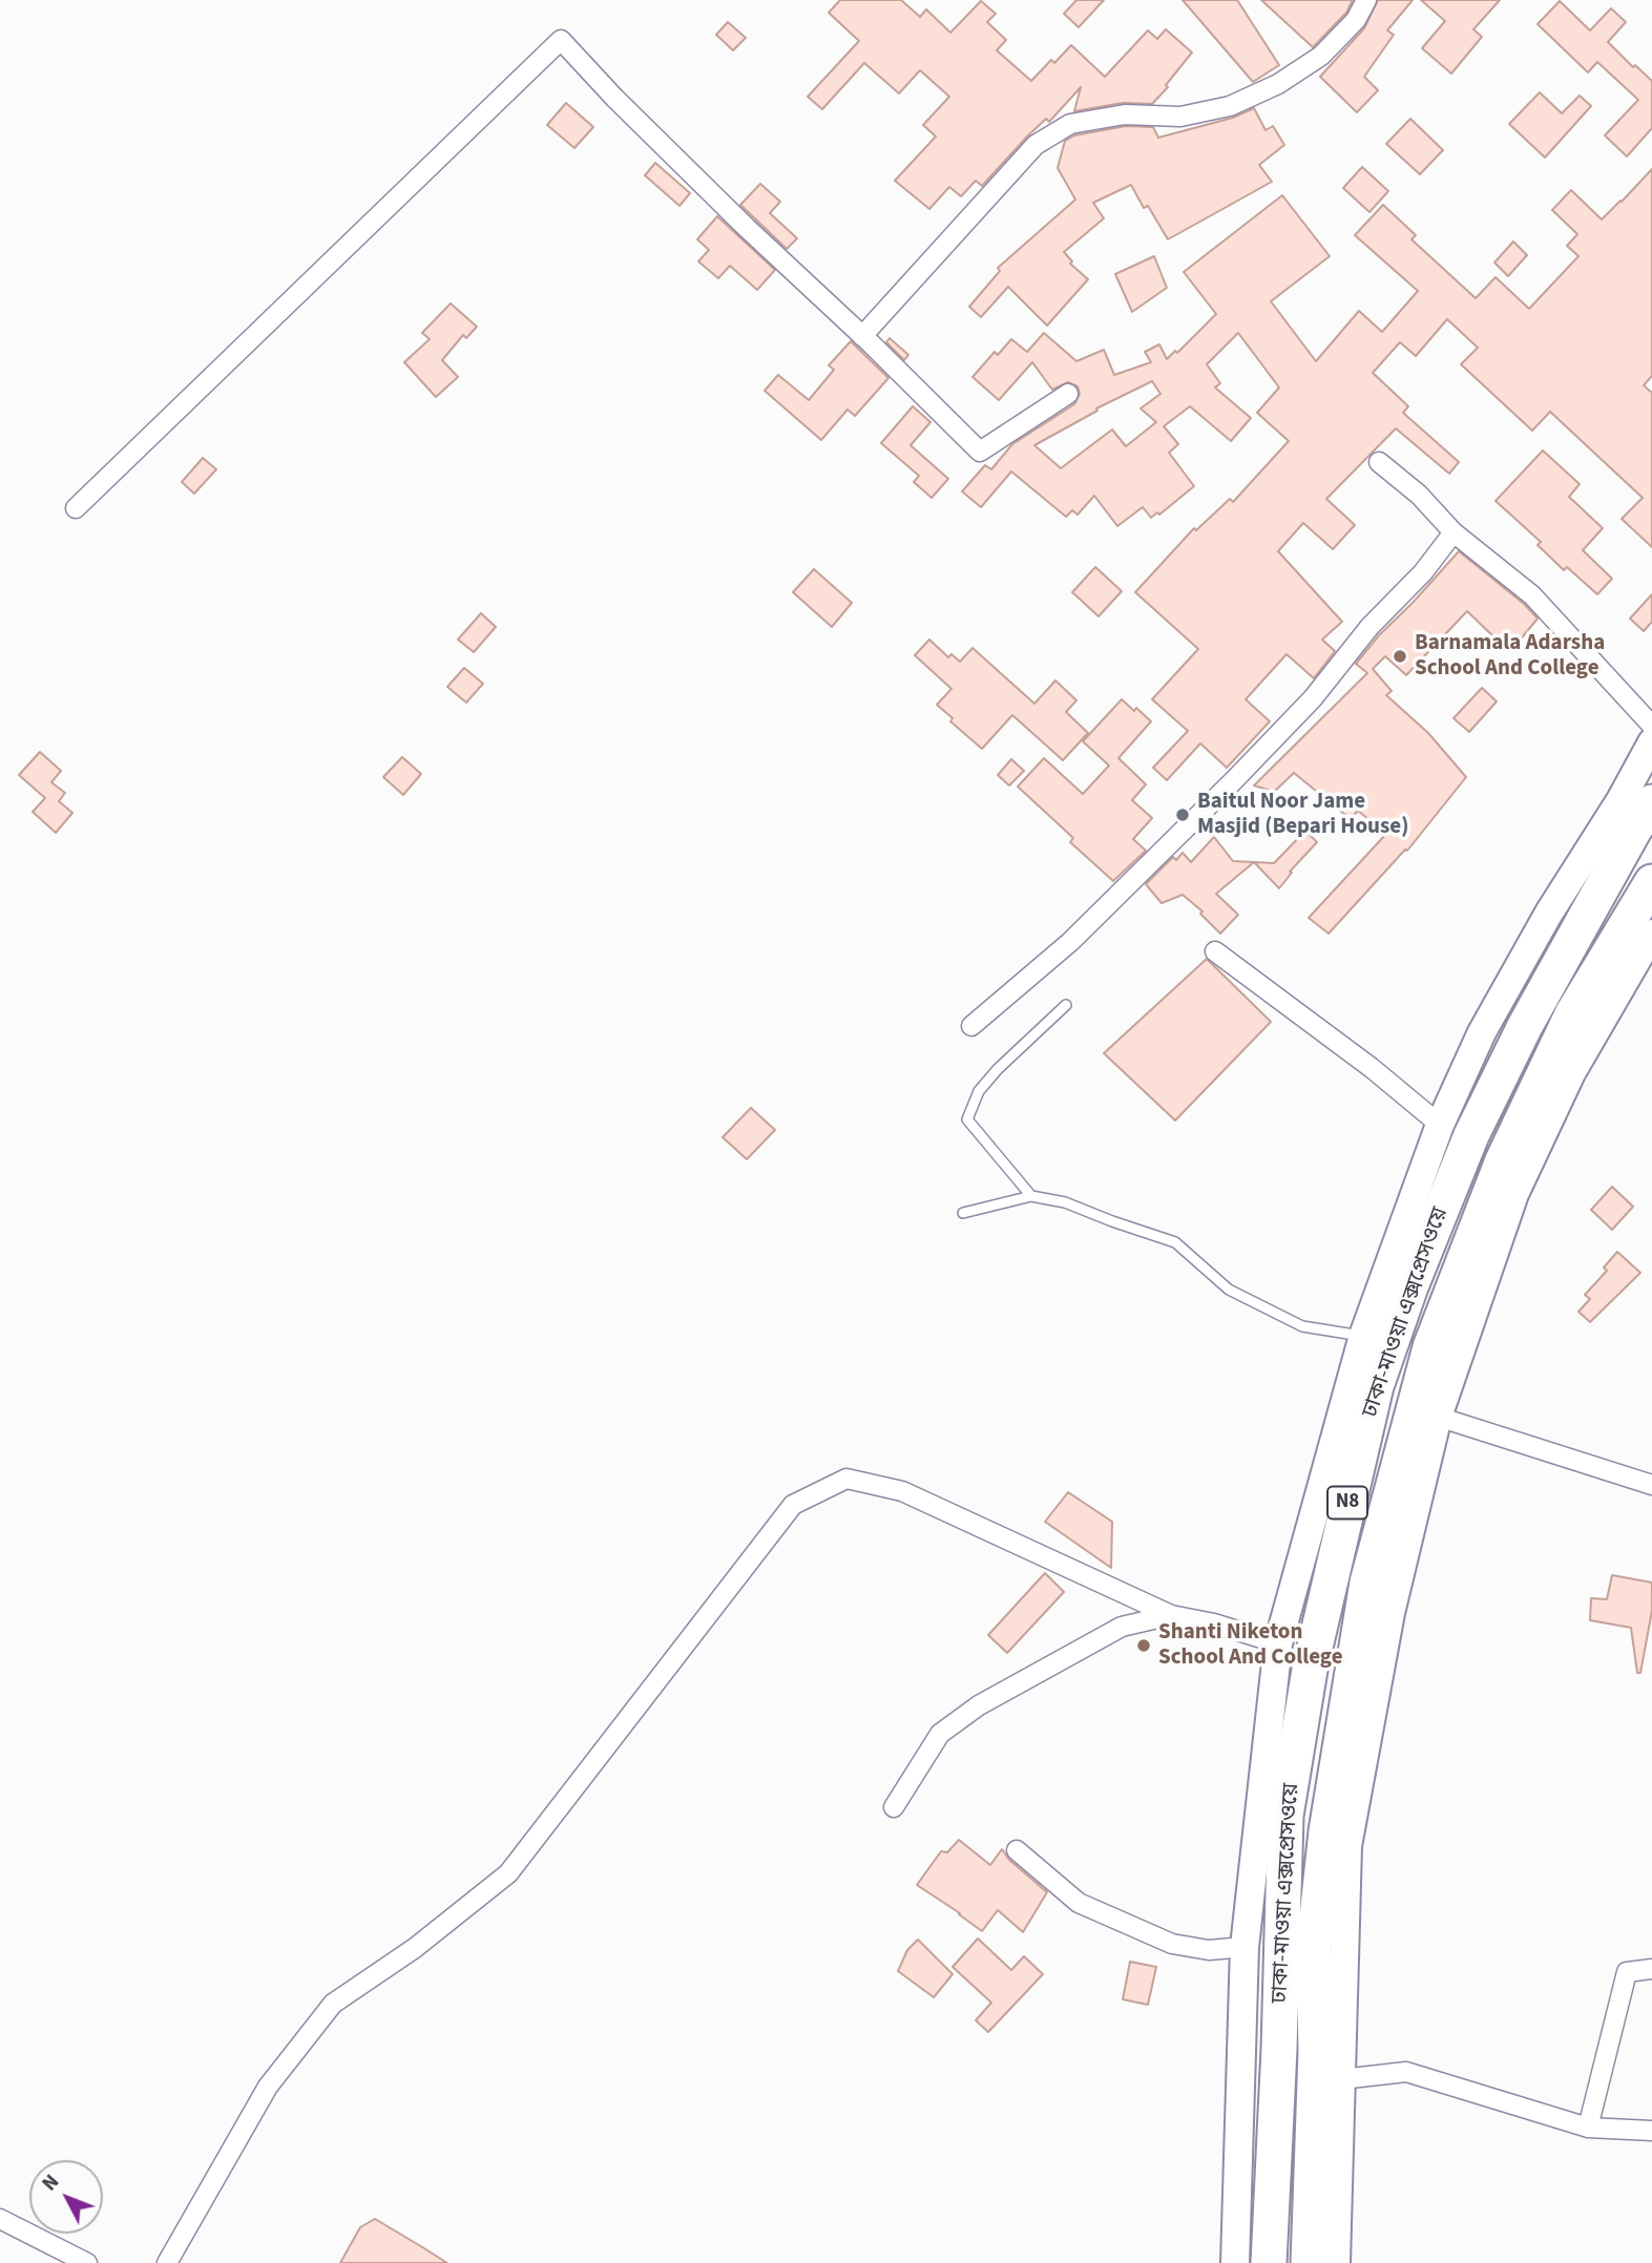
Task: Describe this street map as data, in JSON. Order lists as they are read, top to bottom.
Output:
{
  "streets": {
    "highway": ["ঢাকা-মাওয়া এক্সপ্রেসওয়ে", "N8"]
  },
  "places": ["Barnamala Adarsha School And College", "Baitul Noor Jame Masjid (Bepari House)", "Shanti Niketon School And College"],
  "north": "top left"
}
